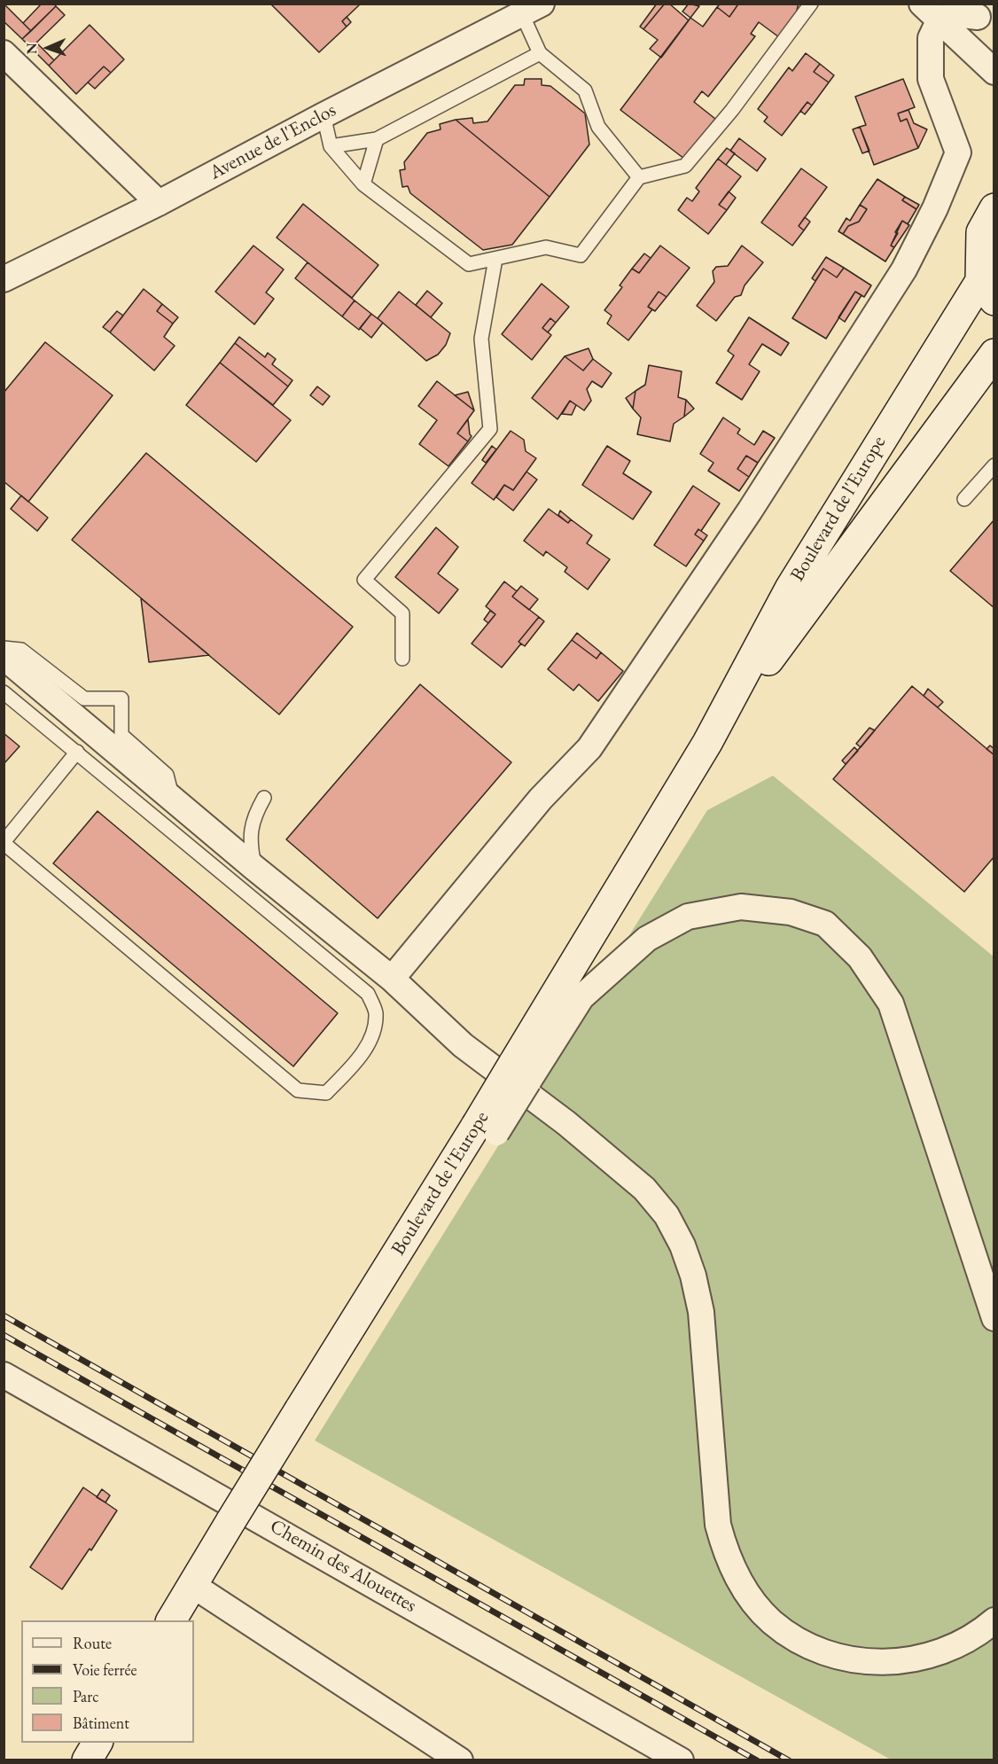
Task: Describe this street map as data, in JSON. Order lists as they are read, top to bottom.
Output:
{
  "streets": {
    "street": ["Avenue de l'Enclos", "Boulevard de l'Europe", "Chemin des Alouettes"]
  },
  "legend": [
    "Route",
    "Voie ferrée",
    "Parc",
    "Bâtiment"
  ],
  "north": "left"
}
